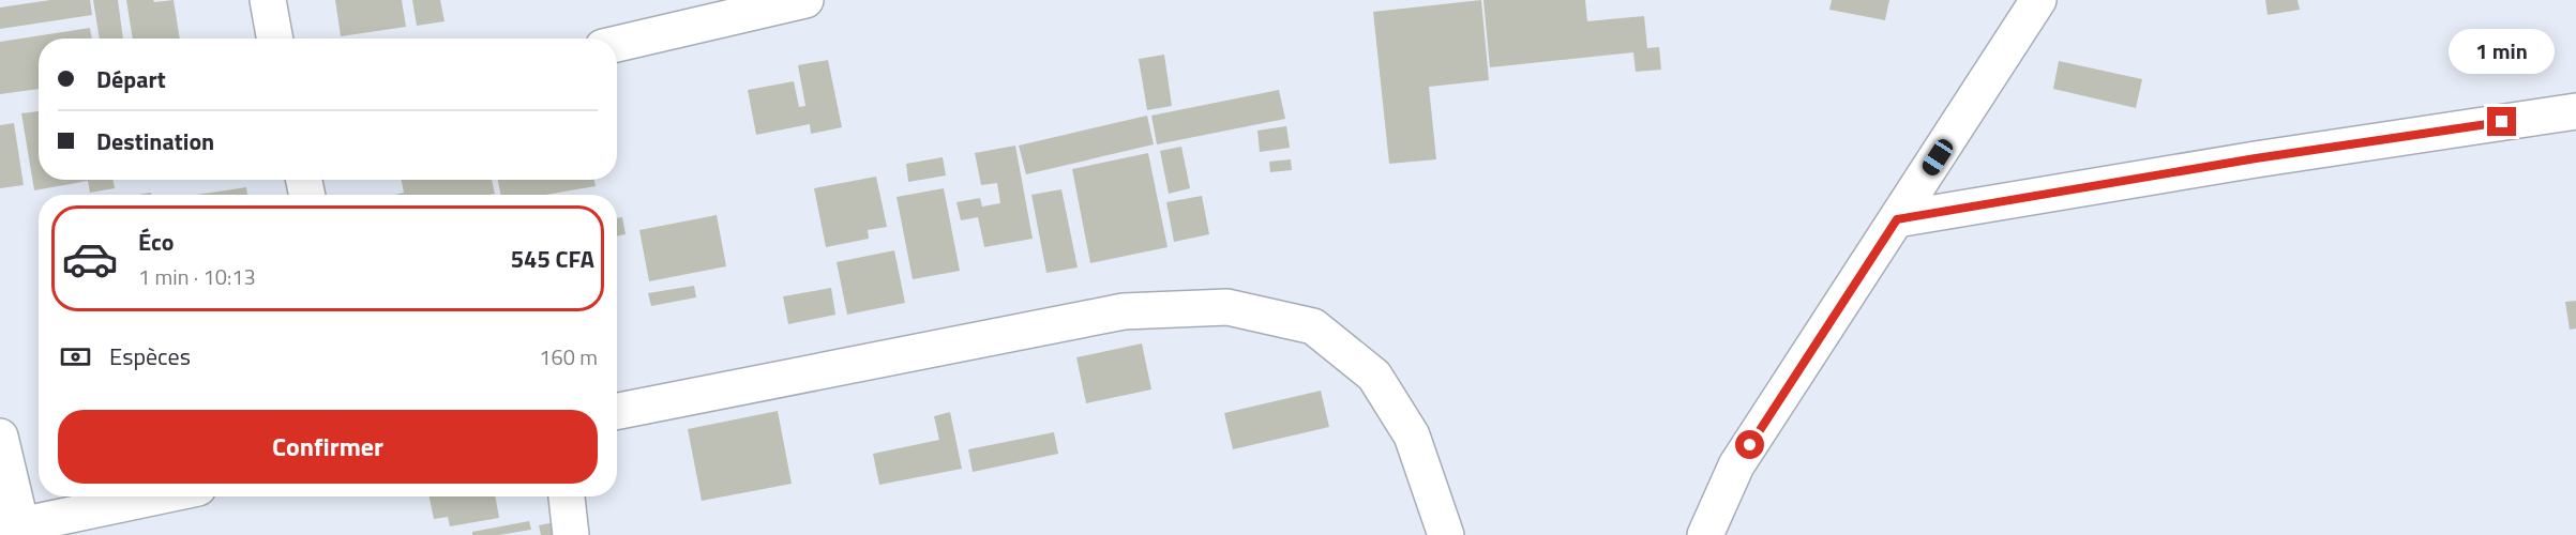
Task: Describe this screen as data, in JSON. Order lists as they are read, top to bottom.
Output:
{
  "page": {
    "bubble": "1 min",
    "banner": ["Départ", "Destination"],
    "list": [
      {
        "name": "Éco",
        "note": "1 min · 10:13",
        "value": "545 CFA"
      }
    ],
    "pay": ["Espèces", "160 m"],
    "buttons": "Confirmer"
  }
}
